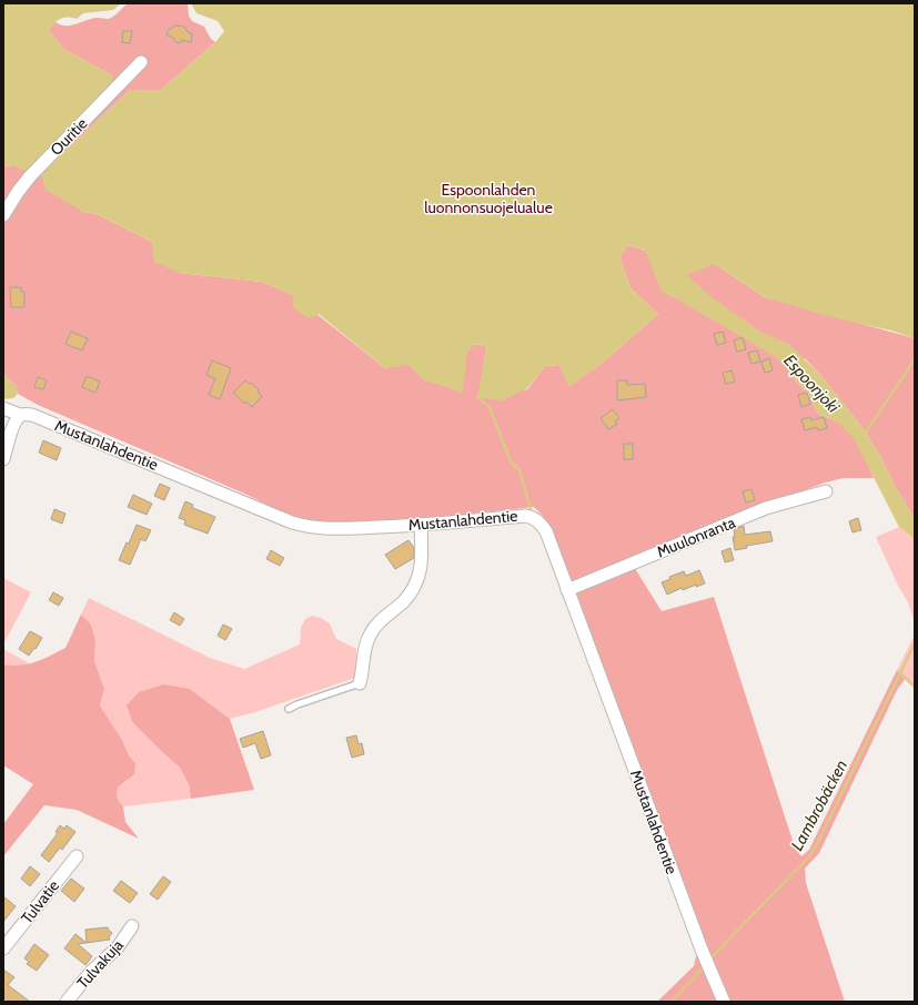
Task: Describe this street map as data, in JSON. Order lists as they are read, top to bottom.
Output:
{
  "streets": {
    "street": [
      "Ouritie",
      "Mustanlahdentie",
      "Muulonranta",
      "Tulvatie",
      "Tulvakuja"
    ]
  },
  "crossings": [
    ["Mustanlahdentie", "Muulonranta"]
  ],
  "water": ["Espoonjoki", "Lambrobäcken"],
  "parks": ["Espoonlahden luonnonsuojelualue"]
}
